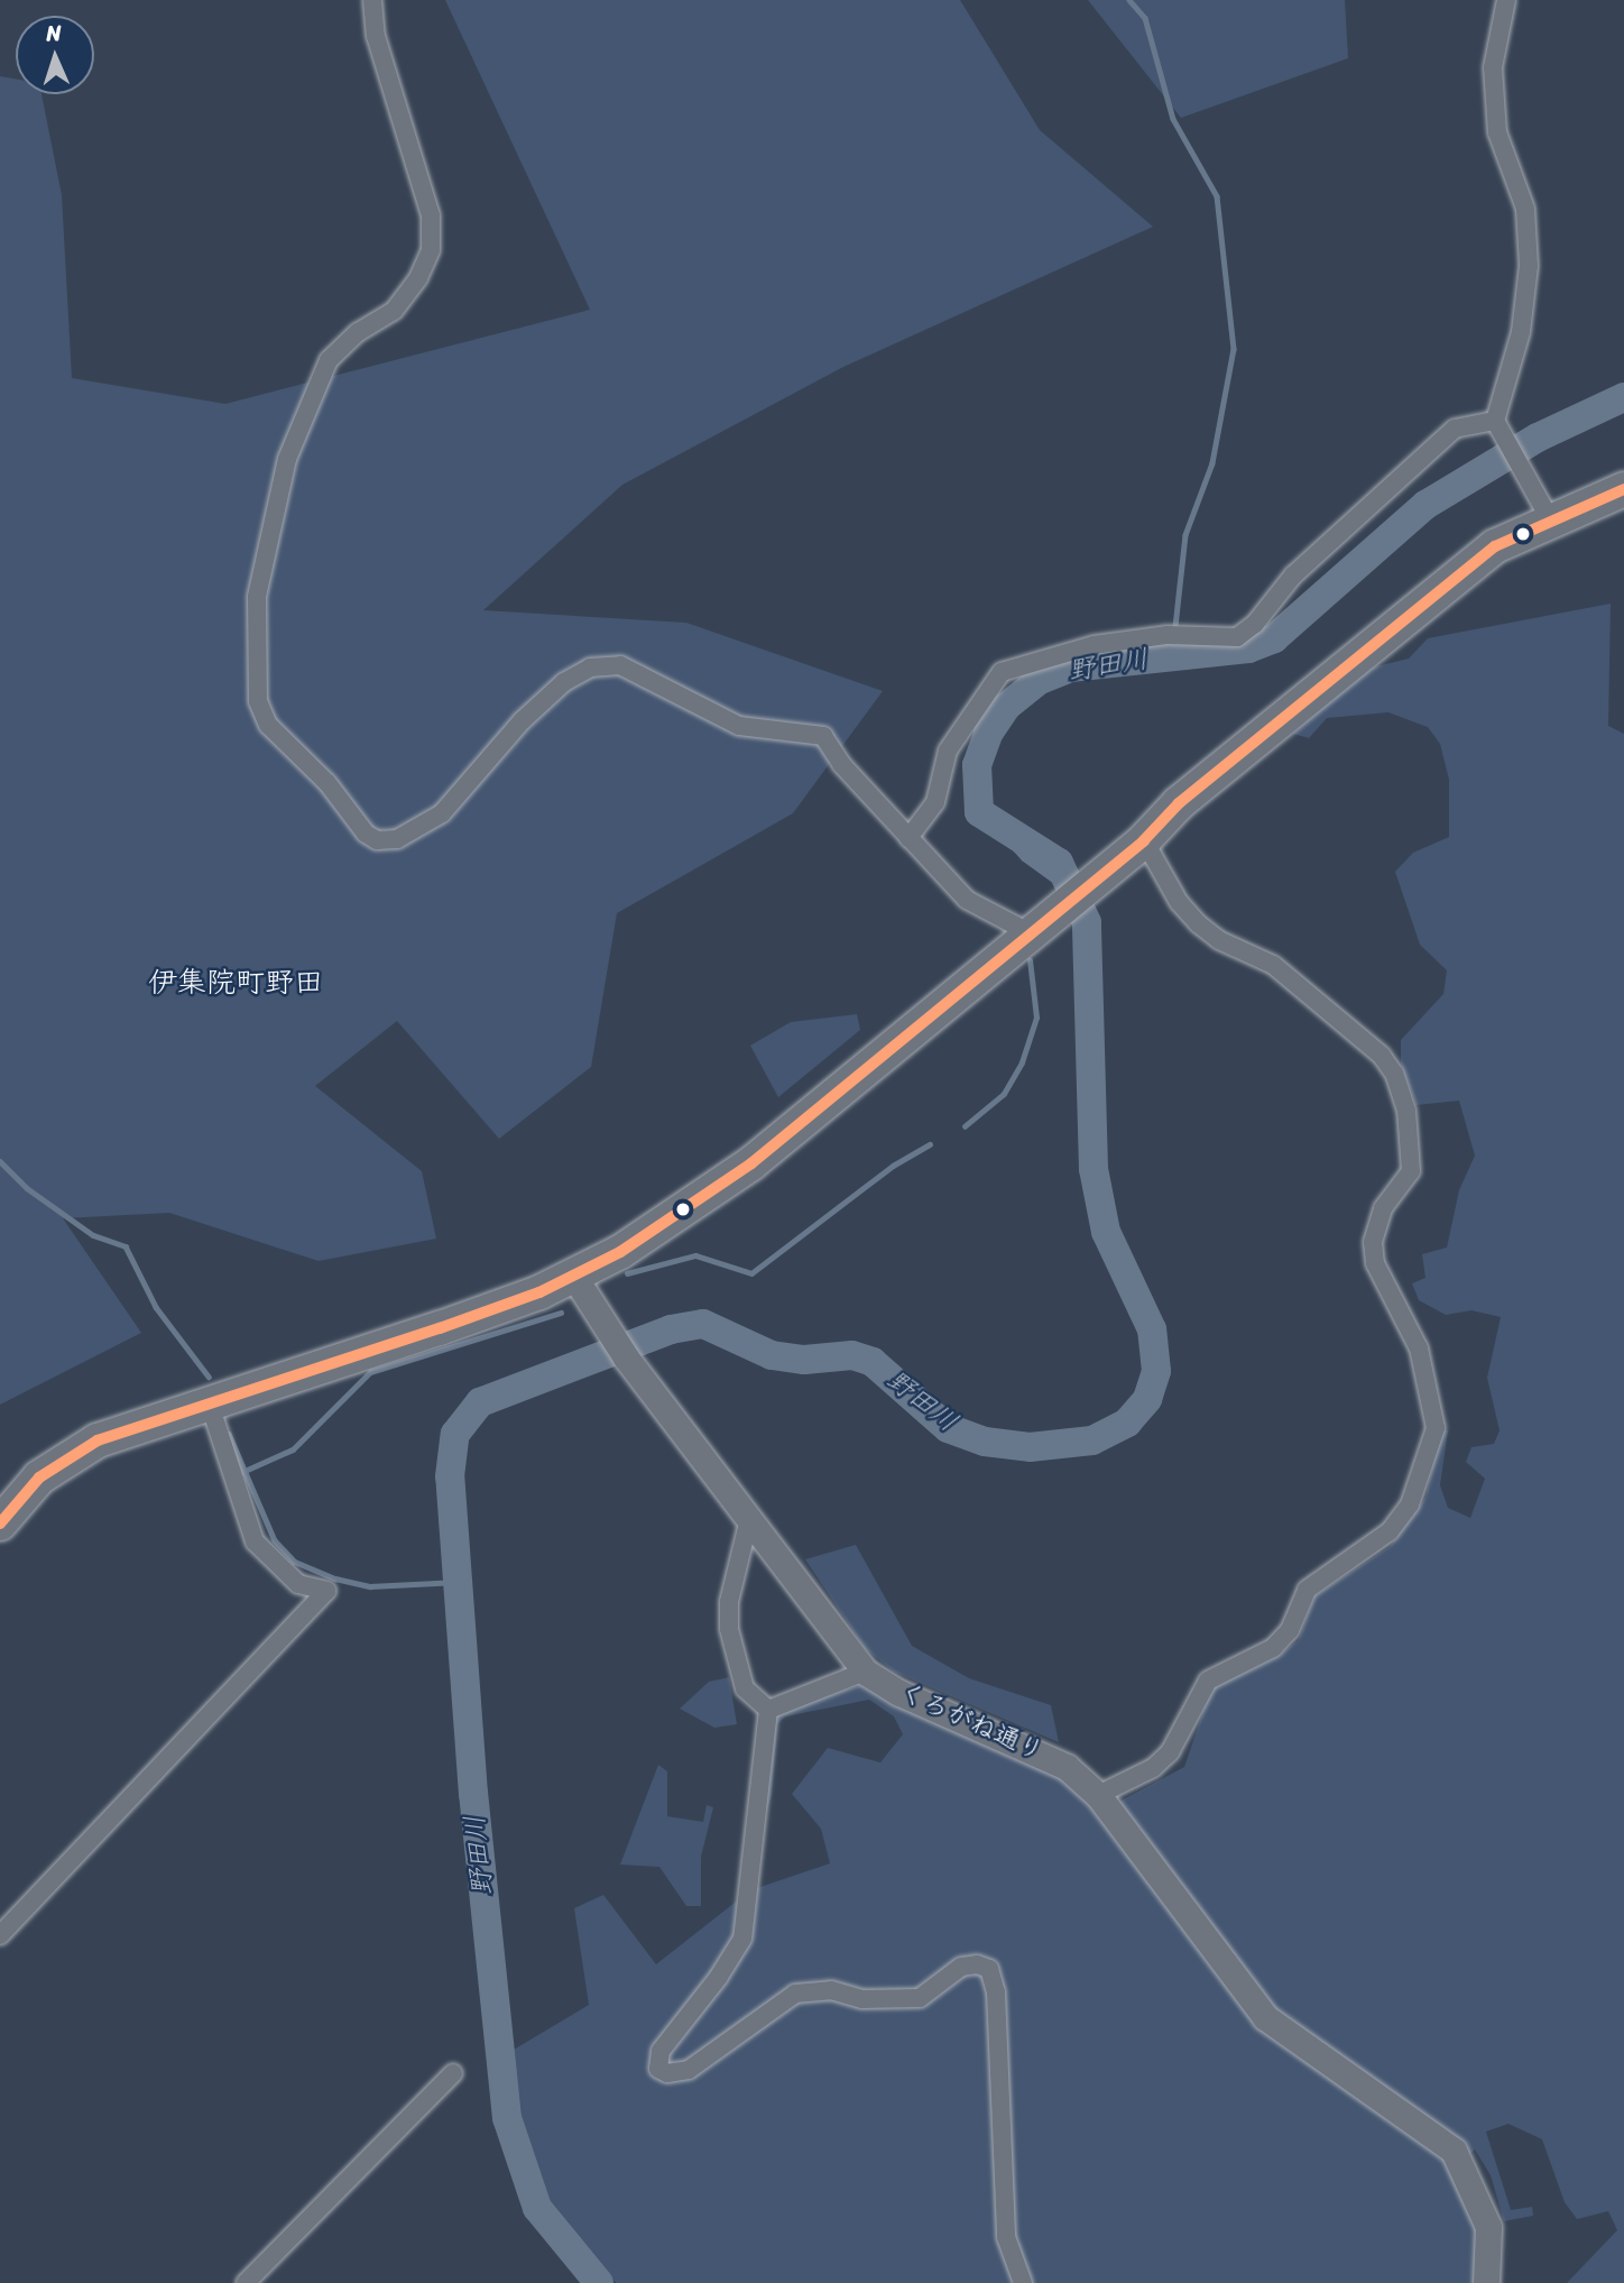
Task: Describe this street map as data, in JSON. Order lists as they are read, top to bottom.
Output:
{
  "streets": {
    "street": ["くろがね通り"]
  },
  "districts": ["伊集院町野田"],
  "water": ["野田川"],
  "north": "top"
}
